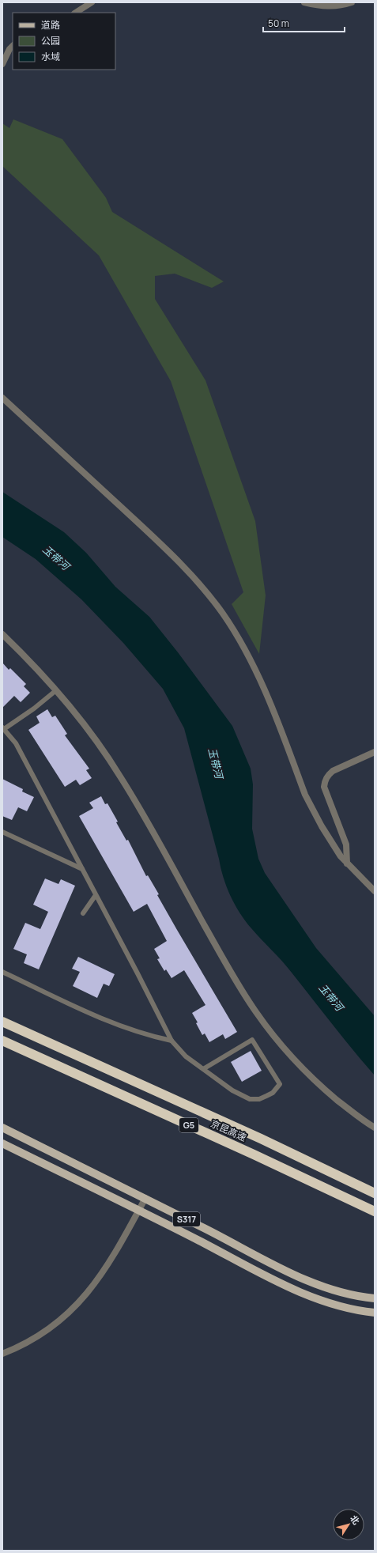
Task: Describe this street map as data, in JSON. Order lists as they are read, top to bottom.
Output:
{
  "streets": {
    "highway": ["G5", "京昆高速"],
    "main road": ["S317"]
  },
  "water": ["玉带河"],
  "legend": ["道路", "公园", "水域"],
  "scale_bar": "50 m",
  "north": "top right"
}
